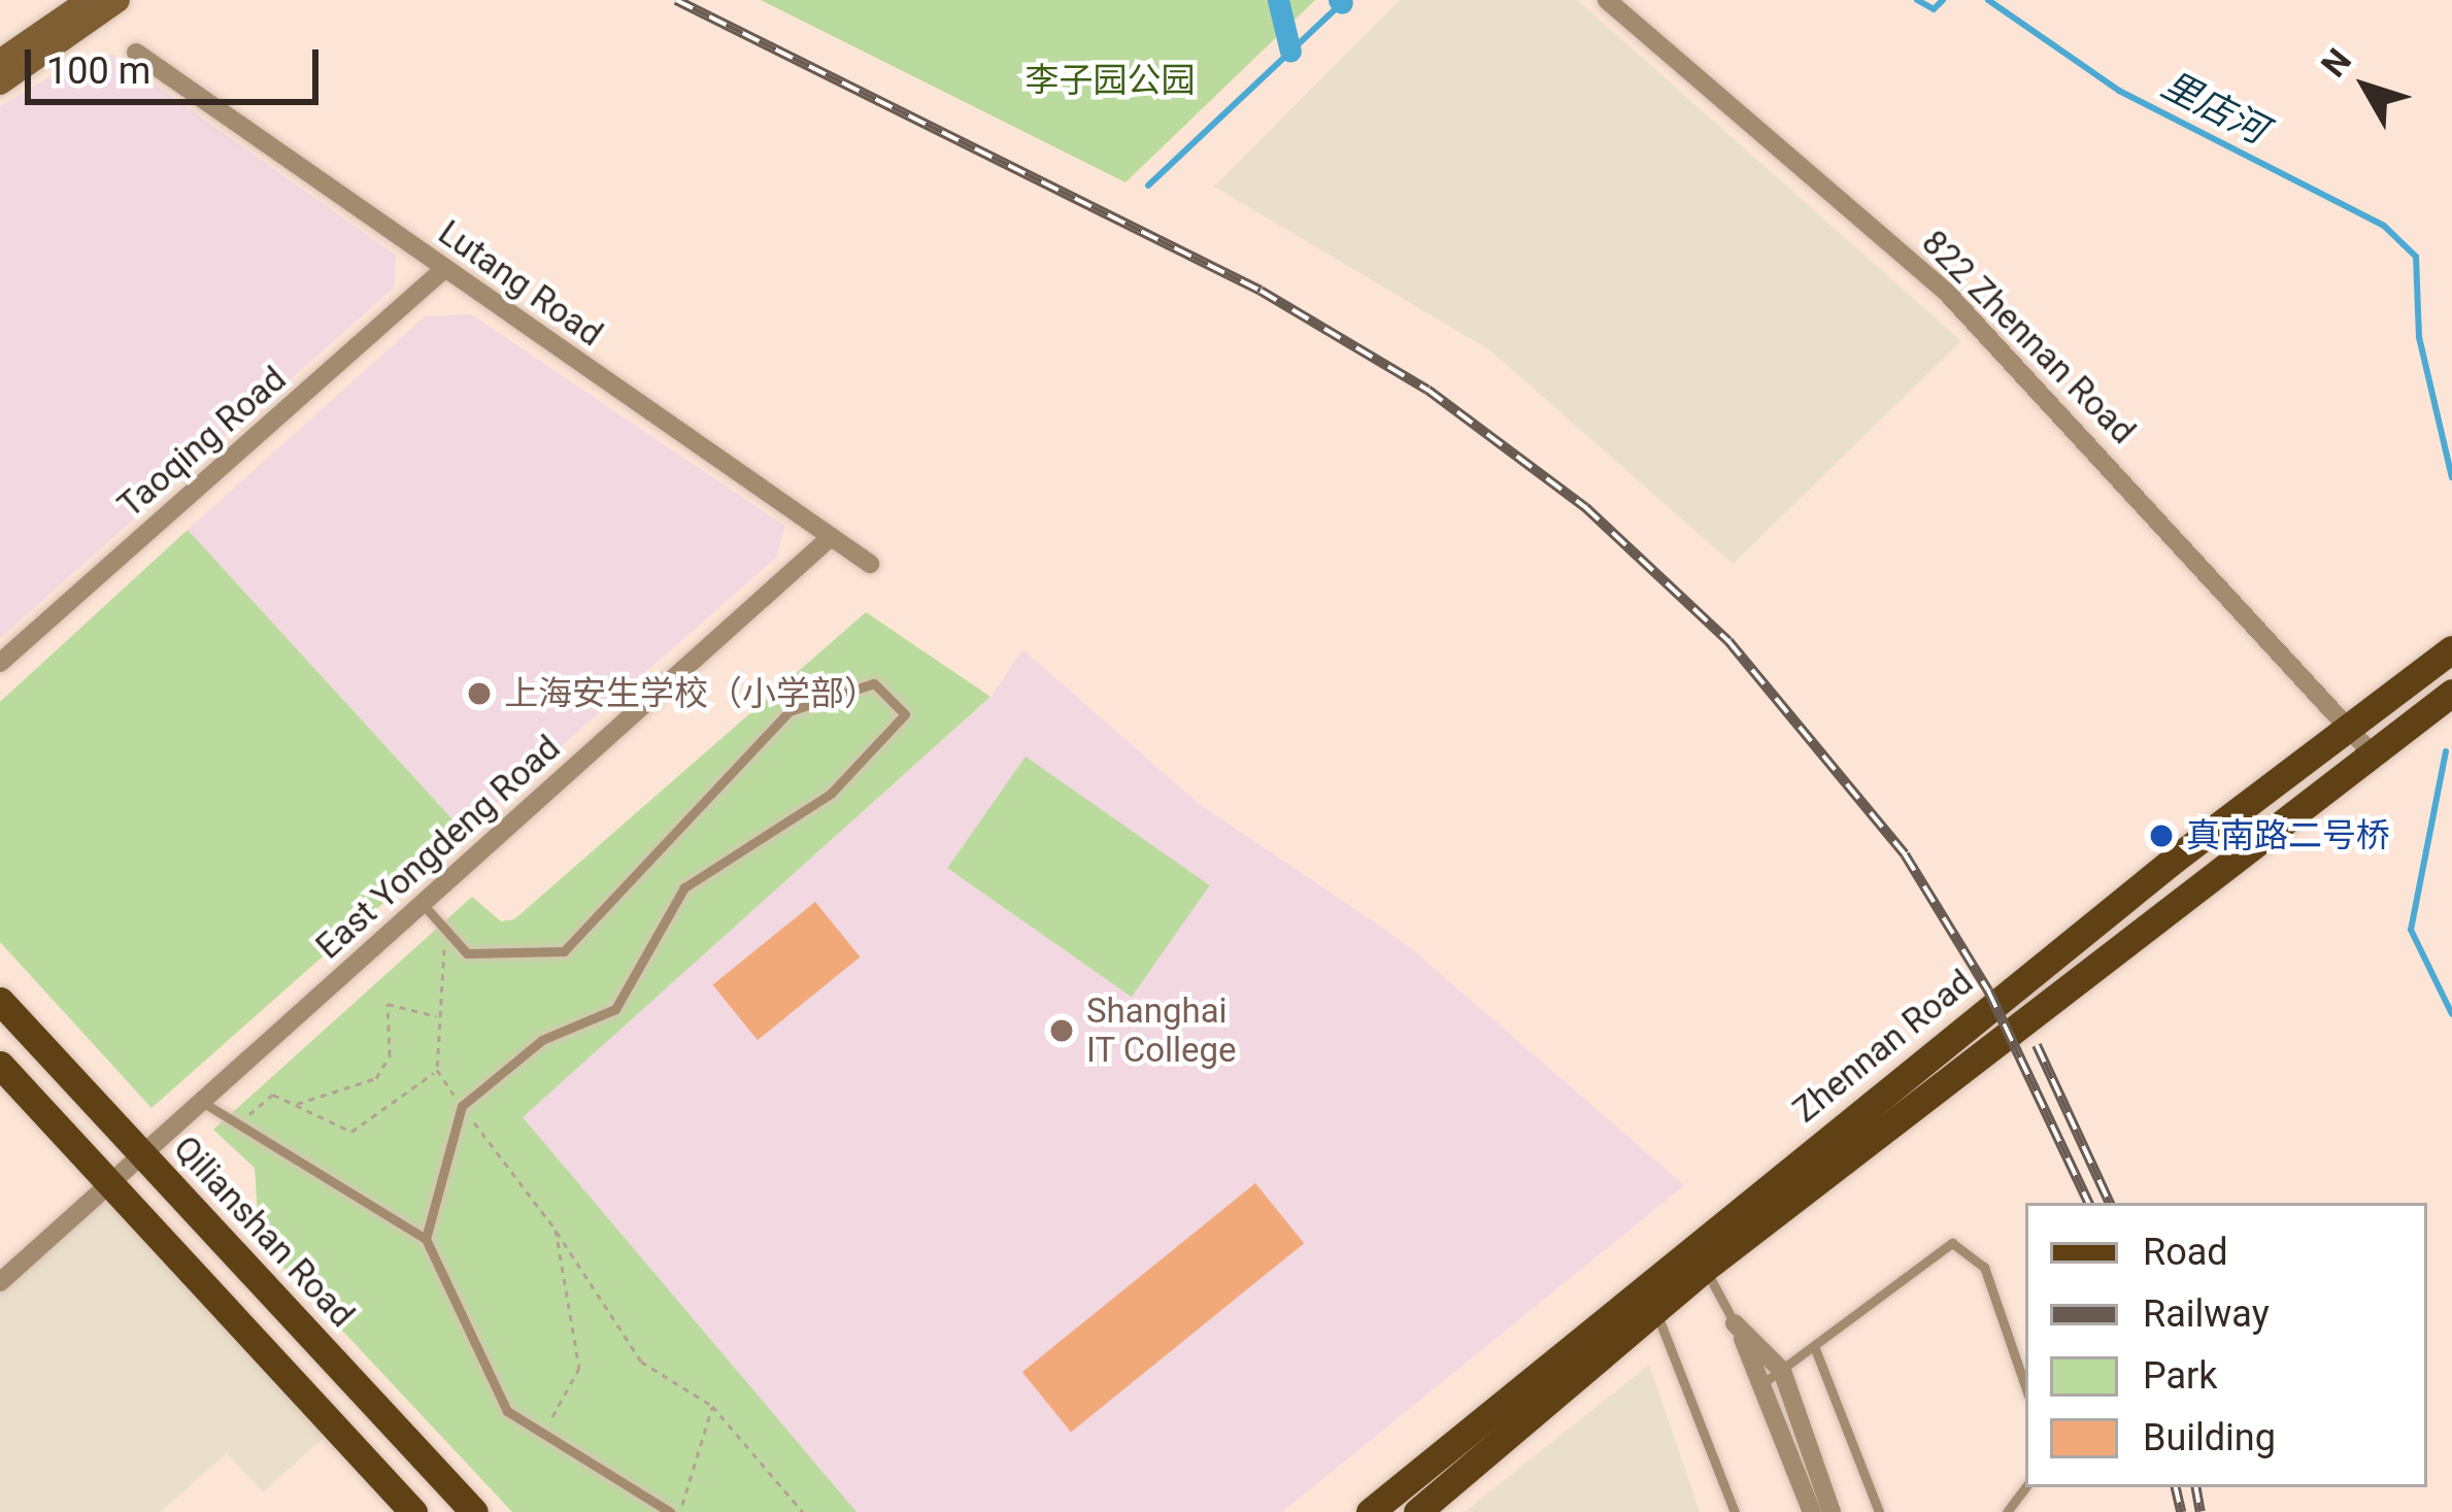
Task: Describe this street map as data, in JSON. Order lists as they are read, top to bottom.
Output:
{
  "streets": {
    "main road": ["Zhennan Road", "Qilianshan Road"],
    "street": [
      "Lutang Road",
      "822 Zhennan Road",
      "Taoqing Road",
      "East Yongdeng Road"
    ]
  },
  "crossings": [
    ["Lutang Road", "Taoqing Road"],
    ["Lutang Road", "East Yongdeng Road"],
    ["822 Zhennan Road", "Zhennan Road"],
    ["East Yongdeng Road", "Qilianshan Road"]
  ],
  "water": ["里店河"],
  "parks": ["李子园公园"],
  "places": ["上海安生学校（小学部）", "真南路二号桥", "Shanghai IT College"],
  "legend": [
    "Road",
    "Railway",
    "Park",
    "Building"
  ],
  "scale_bar": "100 m",
  "north": "top left"
}
